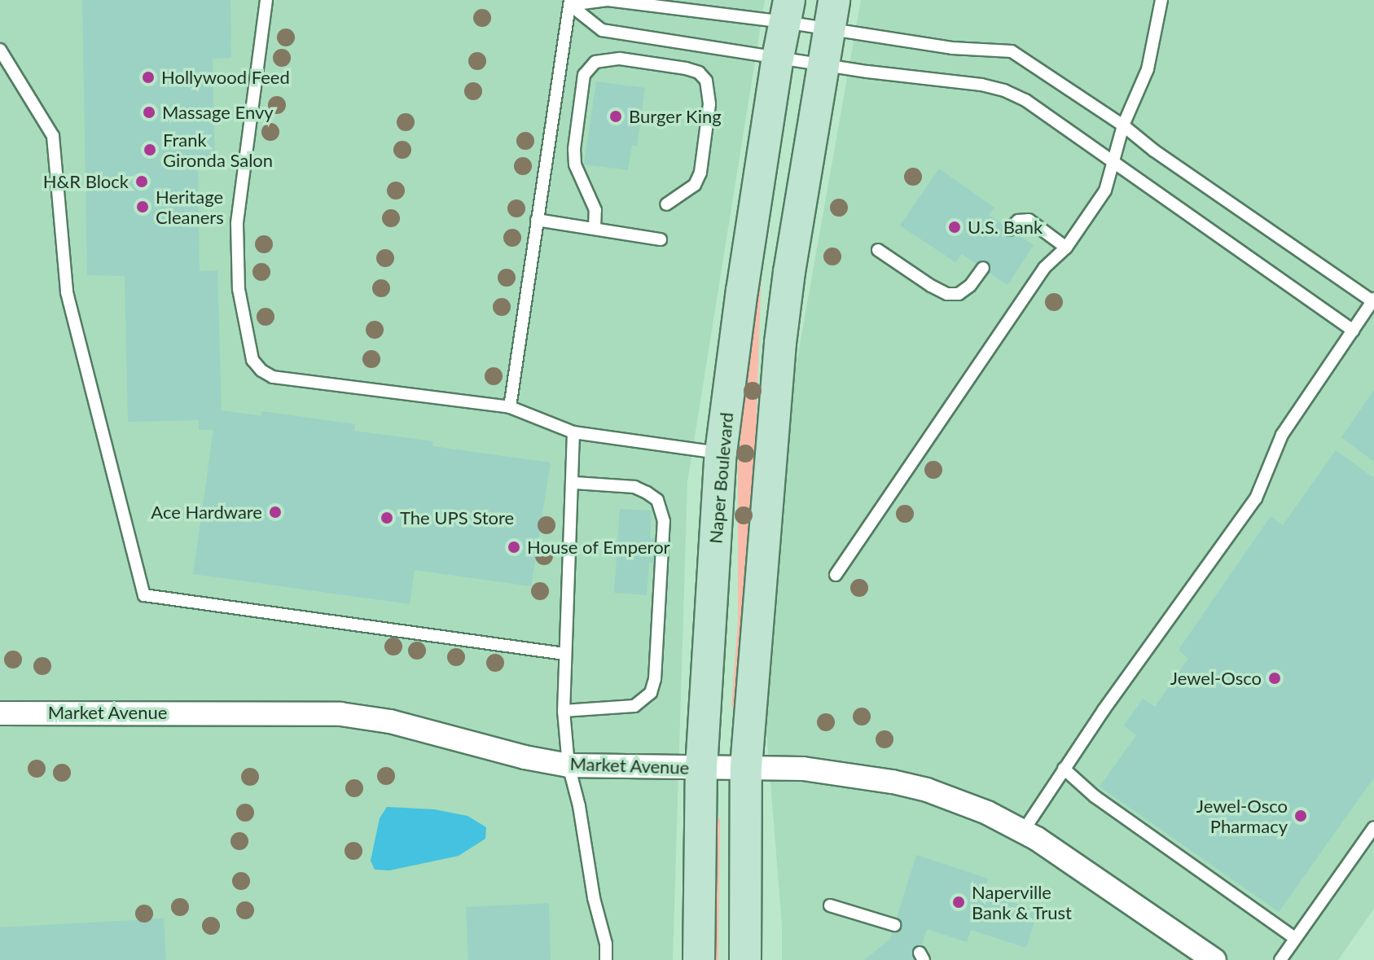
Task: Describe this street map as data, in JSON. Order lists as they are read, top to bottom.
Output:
{
  "streets": {
    "main road": ["Naper Boulevard"],
    "street": ["Market Avenue"]
  },
  "crossings": [
    ["Naper Boulevard", "Market Avenue"]
  ],
  "places": [
    "Hollywood Feed",
    "Massage Envy",
    "Burger King",
    "Frank Gironda Salon",
    "H&R Block",
    "Heritage Cleaners",
    "U.S. Bank",
    "Ace Hardware",
    "The UPS Store",
    "House of Emperor",
    "Jewel-Osco",
    "Jewel-Osco Pharmacy",
    "Naperville Bank & Trust"
  ]
}
